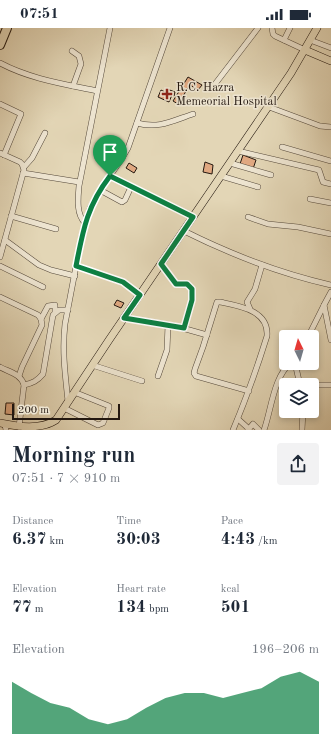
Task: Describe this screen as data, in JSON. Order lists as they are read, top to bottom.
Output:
{
  "places": {
    "health": ["R.C. Hazra Memeorial Hospital"]
  },
  "scale_bar": "200 m",
  "north": "top",
  "page": {
    "status": "07:51",
    "scale": "200 m",
    "heading": ["Morning run", "07:51 · 7 × 910 m"],
    "stats": [
      ["Distance", "6.37 km"],
      ["Time", "30:03"],
      ["Pace", "4:43 /km"],
      ["Elevation", "77 m"],
      ["Heart rate", "134 bpm"],
      ["kcal", "501"]
    ],
    "chart": ["Elevation", "196–206 m"]
  }
}
